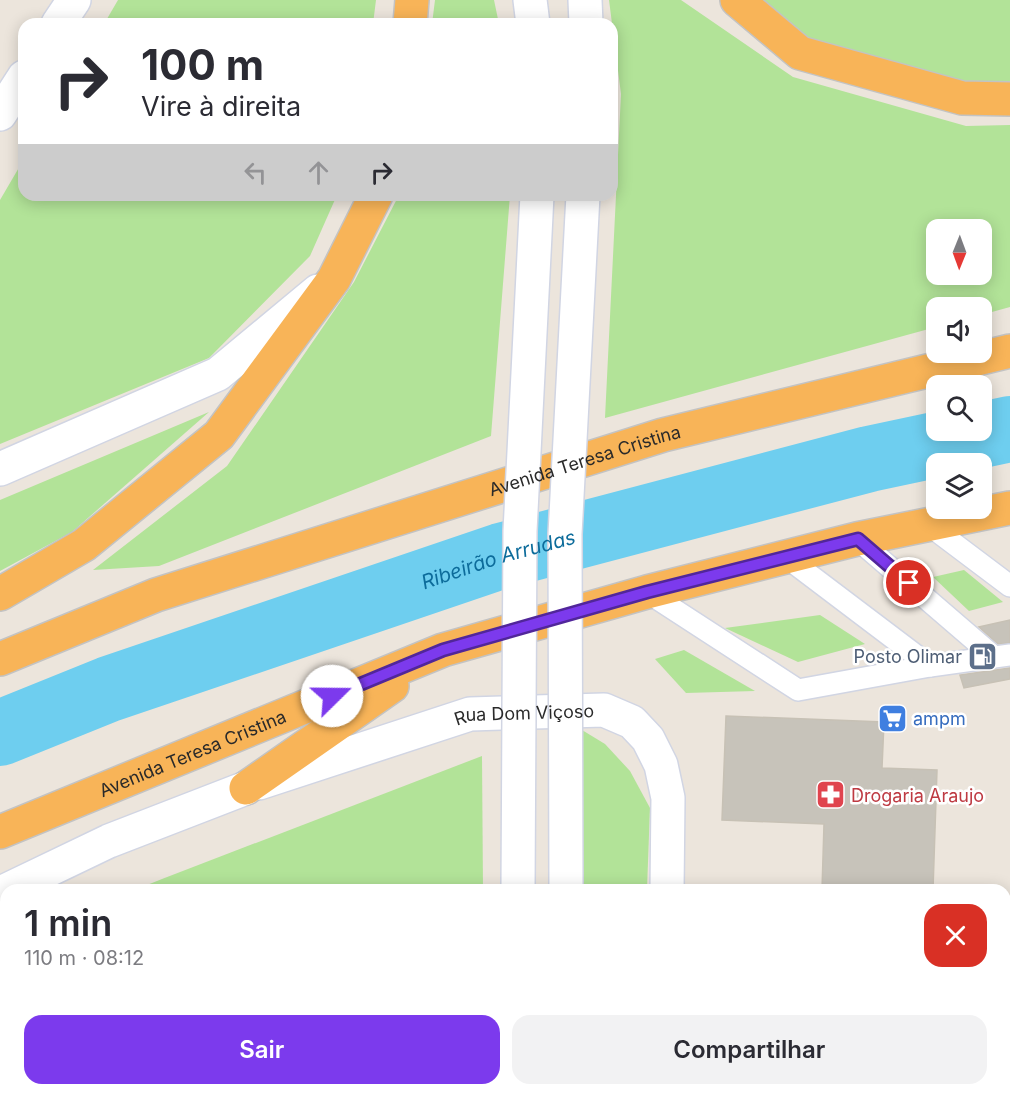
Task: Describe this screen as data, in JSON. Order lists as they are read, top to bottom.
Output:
{
  "streets": {
    "highway": ["Avenida Teresa Cristina"],
    "main road": ["Rua Dom Viçoso"]
  },
  "water": ["Ribeirão Arrudas"],
  "places": {
    "fuel station": ["Posto Olimar"],
    "supermarket": ["ampm"],
    "pharmacy": ["Drogaria Araujo"]
  },
  "north": "bottom",
  "page": {
    "turn": ["100 m", "Vire à direita"],
    "heading": ["1 min", "110 m · 08:12"],
    "buttons": ["Sair", "Compartilhar"]
  }
}
